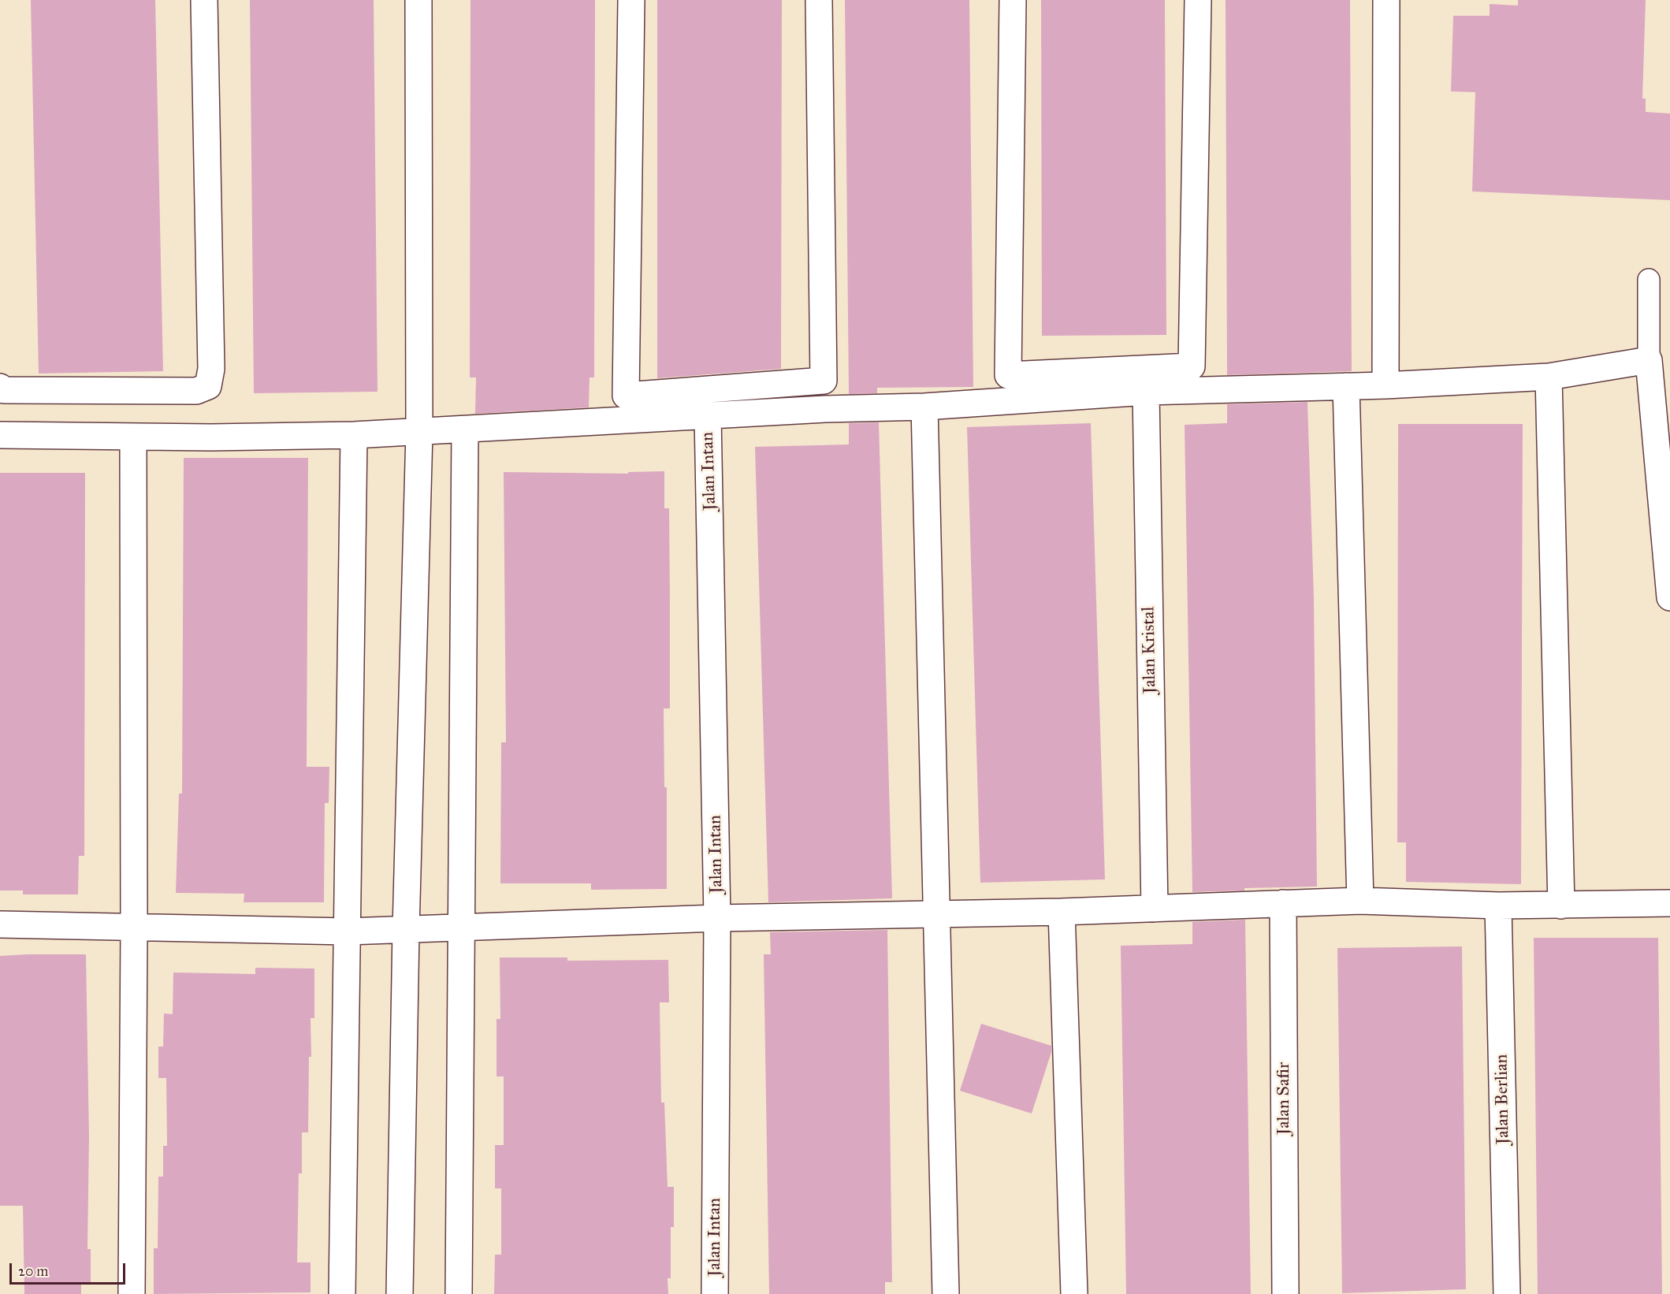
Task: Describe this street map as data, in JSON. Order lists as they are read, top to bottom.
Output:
{
  "streets": {
    "street": [
      "Jalan Intan",
      "Jalan Kristal",
      "Jalan Safir",
      "Jalan Berlian"
    ]
  },
  "scale_bar": "20 m"
}
